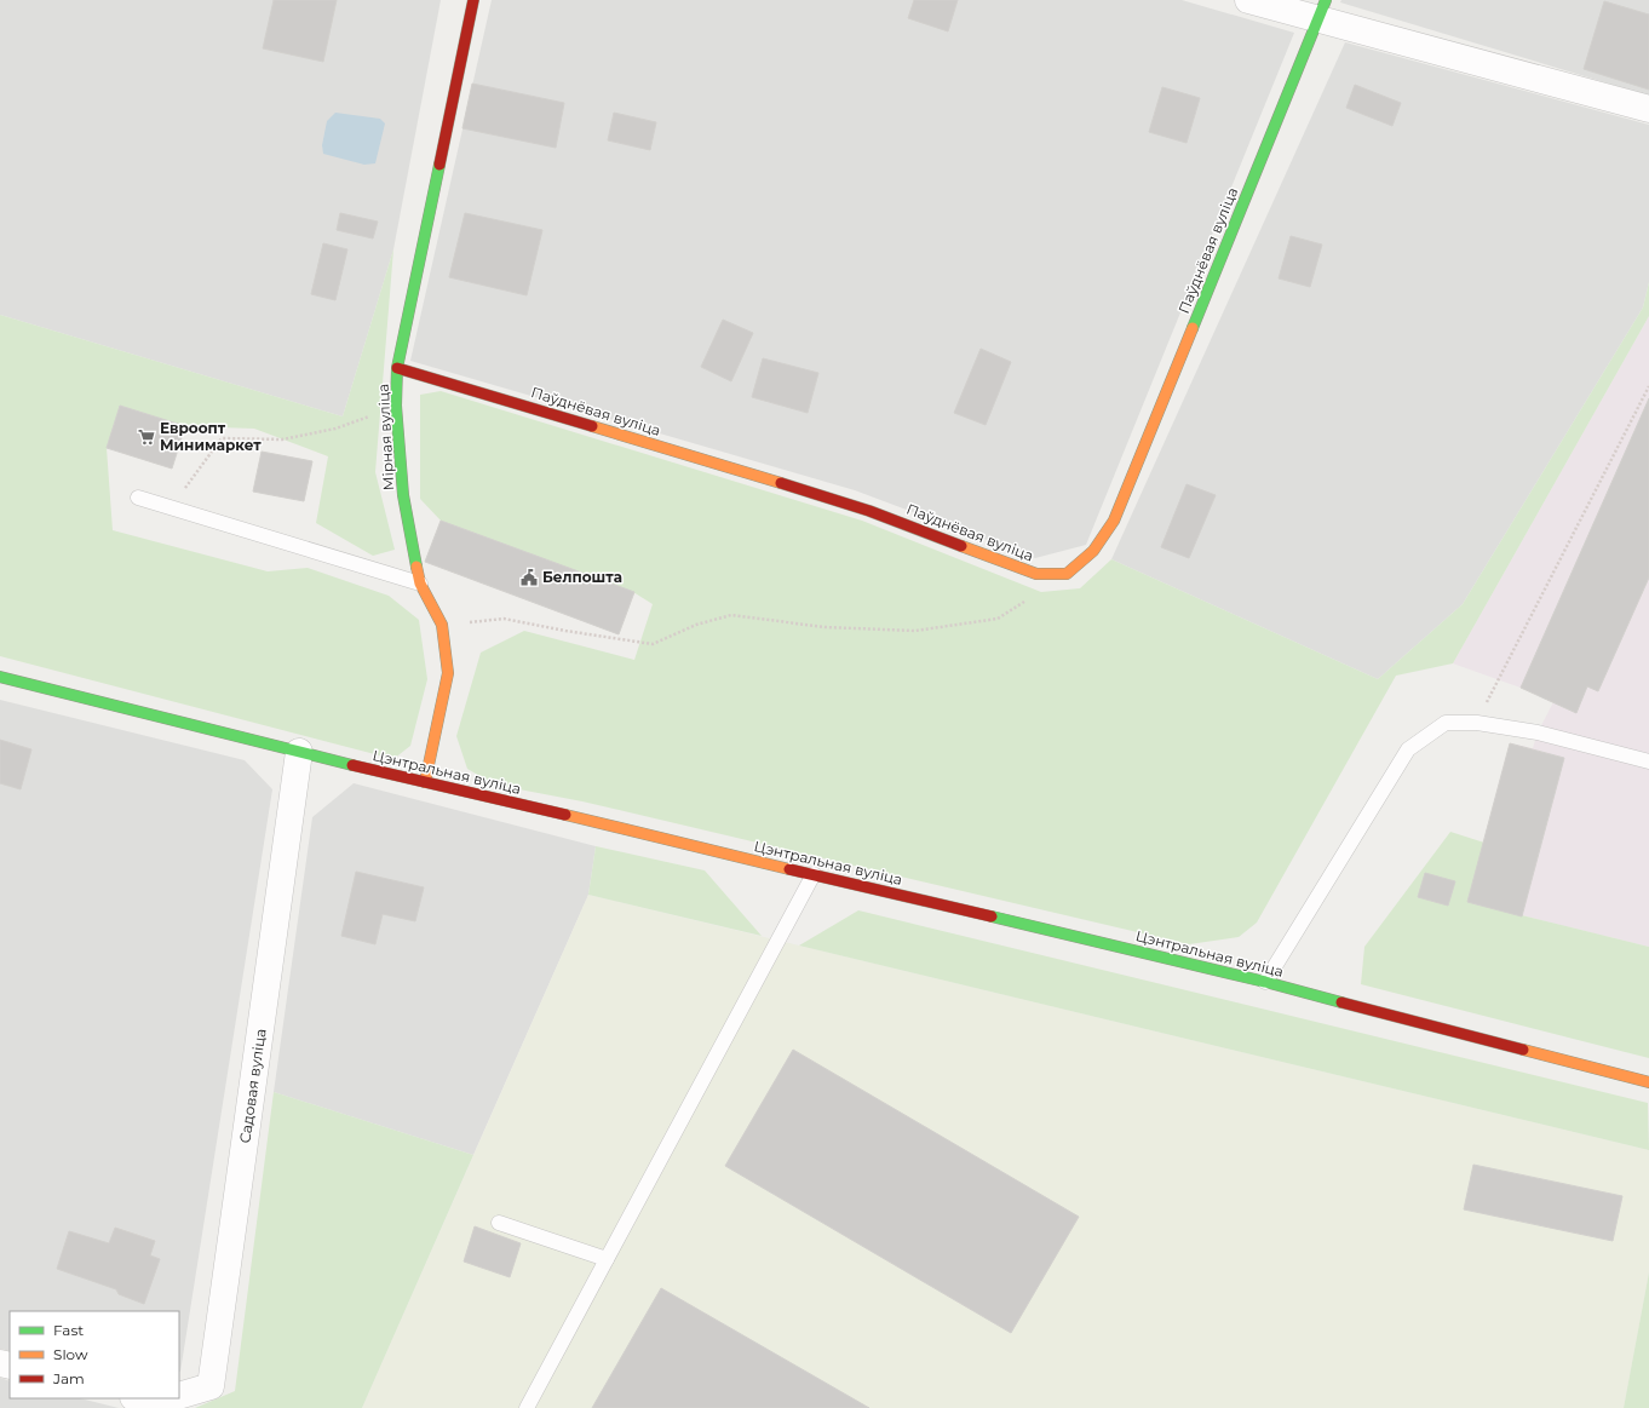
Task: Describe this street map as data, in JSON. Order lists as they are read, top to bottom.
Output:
{
  "streets": {
    "street": [
      "Паўднёвая вуліца",
      "Мірная вуліца",
      "Цэнтральная вуліца",
      "Садовая вуліца"
    ]
  },
  "crossings": [
    ["Паўднёвая вуліца", "Мірная вуліца"],
    ["Мірная вуліца", "Цэнтральная вуліца"],
    ["Цэнтральная вуліца", "Садовая вуліца"]
  ],
  "places": {
    "supermarket": ["Евроопт Минимаркет"],
    "public building": ["Белпошта"]
  },
  "legend": ["Fast", "Slow", "Jam"]
}
